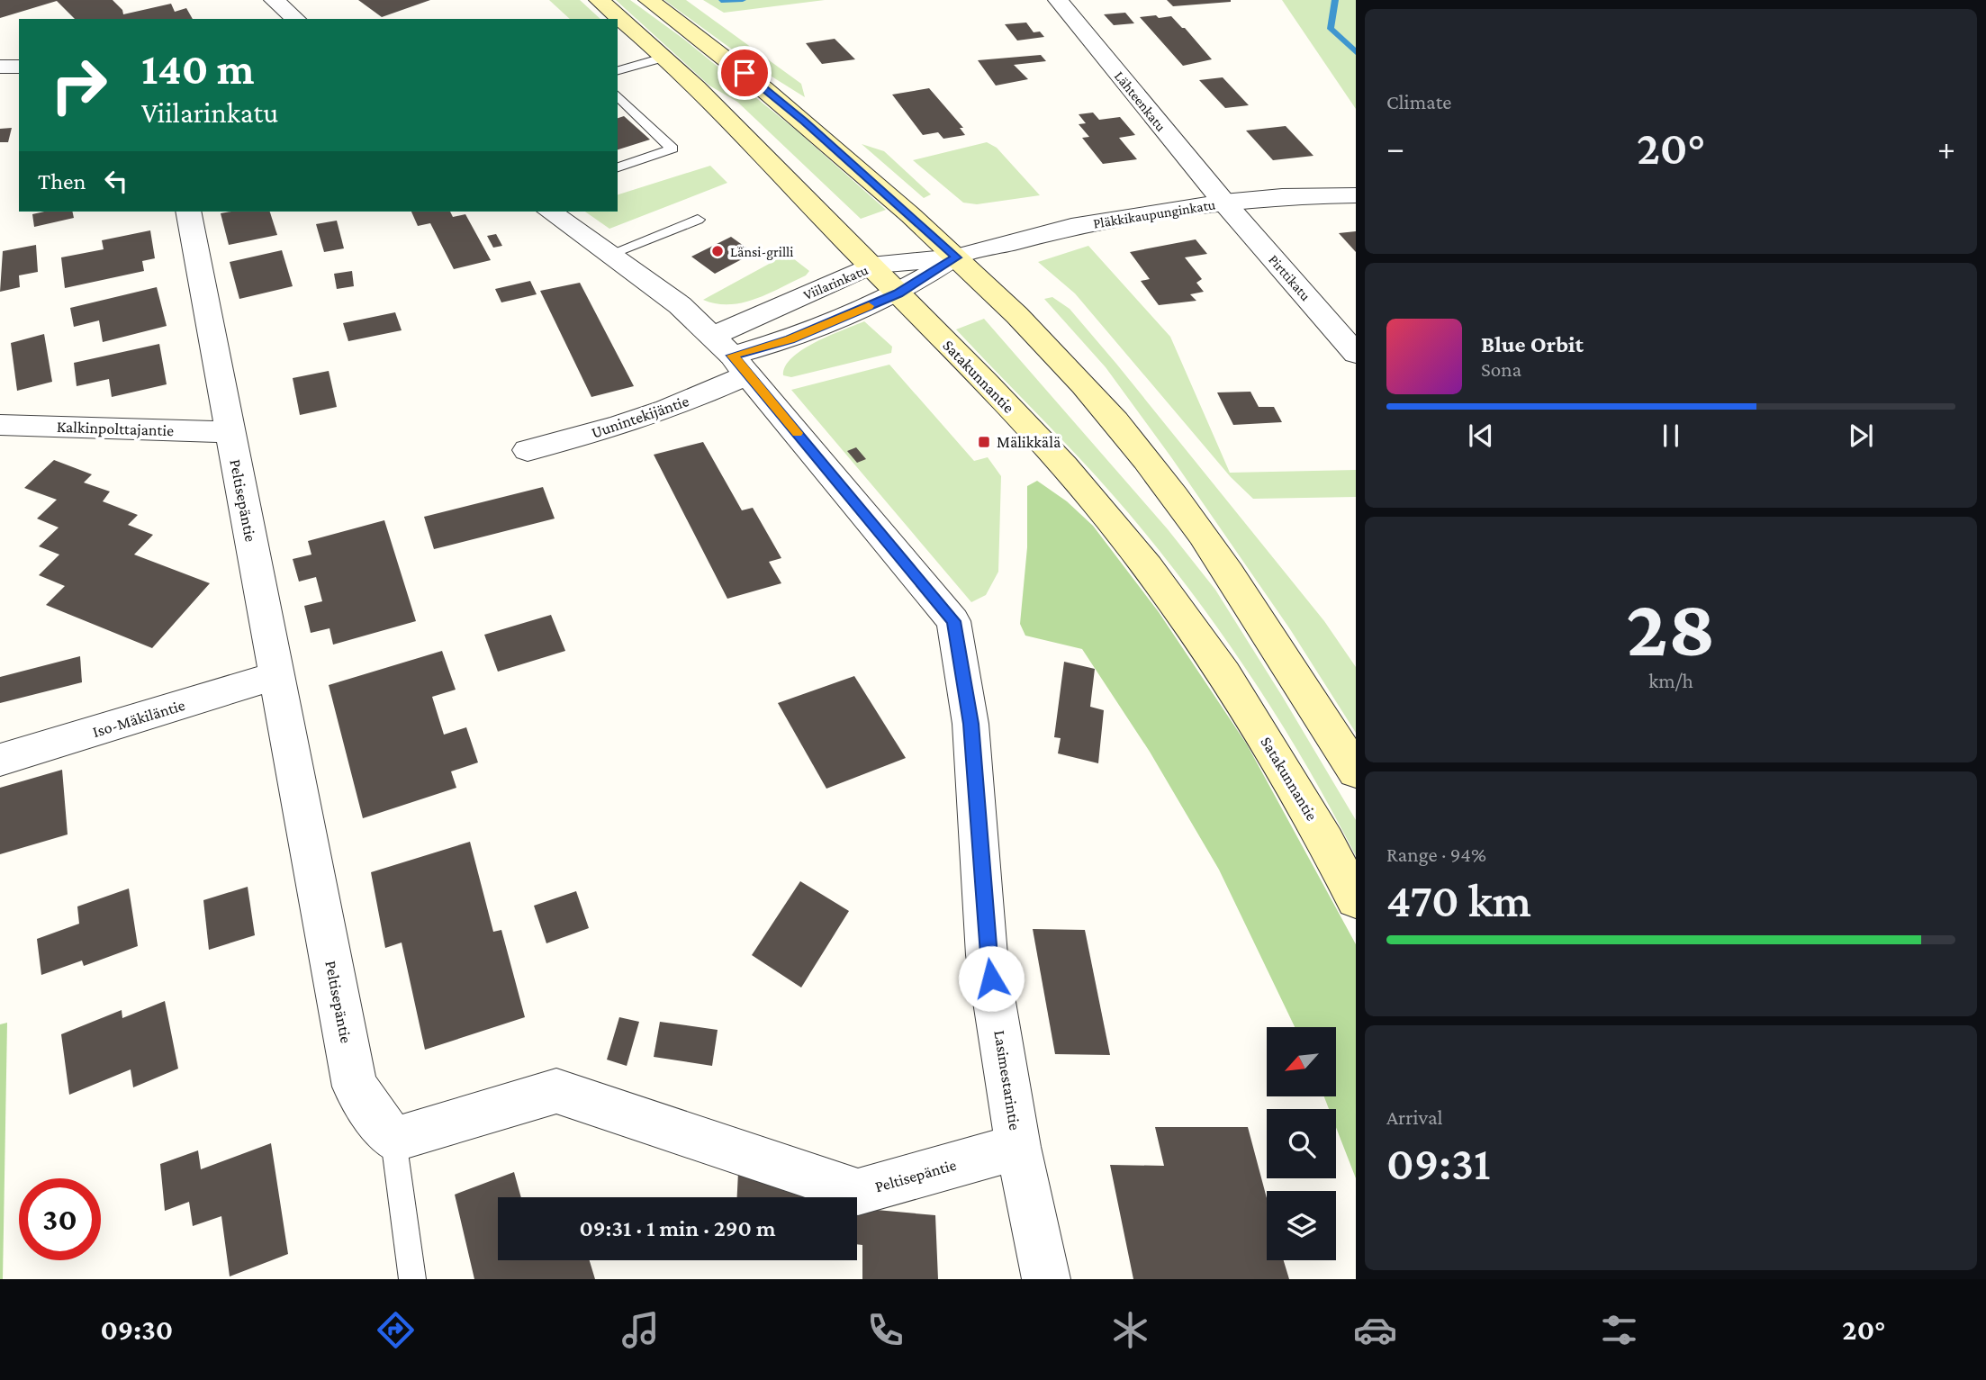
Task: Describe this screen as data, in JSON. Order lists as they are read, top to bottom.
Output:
{
  "streets": {
    "main road": ["Satakunnantie"],
    "street": [
      "Lähteenkatu",
      "Pläkkikaupunginkatu",
      "Pirttikatu",
      "Viilarinkatu",
      "Uunintekijäntie",
      "Kalkinpolttajantie",
      "Peltisepäntie",
      "Iso-Mäkiläntie",
      "Lasimestarintie"
    ]
  },
  "crossings": [
    ["Lähteenkatu", "Pläkkikaupunginkatu"],
    ["Lähteenkatu", "Pirttikatu"],
    ["Pläkkikaupunginkatu", "Pirttikatu"],
    ["Pläkkikaupunginkatu", "Viilarinkatu"],
    ["Viilarinkatu", "Satakunnantie"],
    ["Viilarinkatu", "Uunintekijäntie"],
    ["Viilarinkatu", "Lasimestarintie"],
    ["Uunintekijäntie", "Lasimestarintie"],
    ["Kalkinpolttajantie", "Peltisepäntie"],
    ["Peltisepäntie", "Iso-Mäkiläntie"],
    ["Peltisepäntie", "Lasimestarintie"]
  ],
  "places": {
    "other": ["Länsi-grilli"],
    "transit": ["Mälikkälä"]
  },
  "north": "bottom left",
  "page": {
    "tile": [
      "Climate",
      ["28", "km/h"],
      ["Range · 94%", "470 km"],
      ["Arrival", "09:31"]
    ],
    "turn": ["140 m", "Viilarinkatu"],
    "heat": ["−", "20°", "+"],
    "then": "Then",
    "song": ["Blue Orbit", "Sona"],
    "limit": "30",
    "trip": "09:31 · 1 min · 290 m",
    "tabs": ["09:30", "20°"]
  }
}
